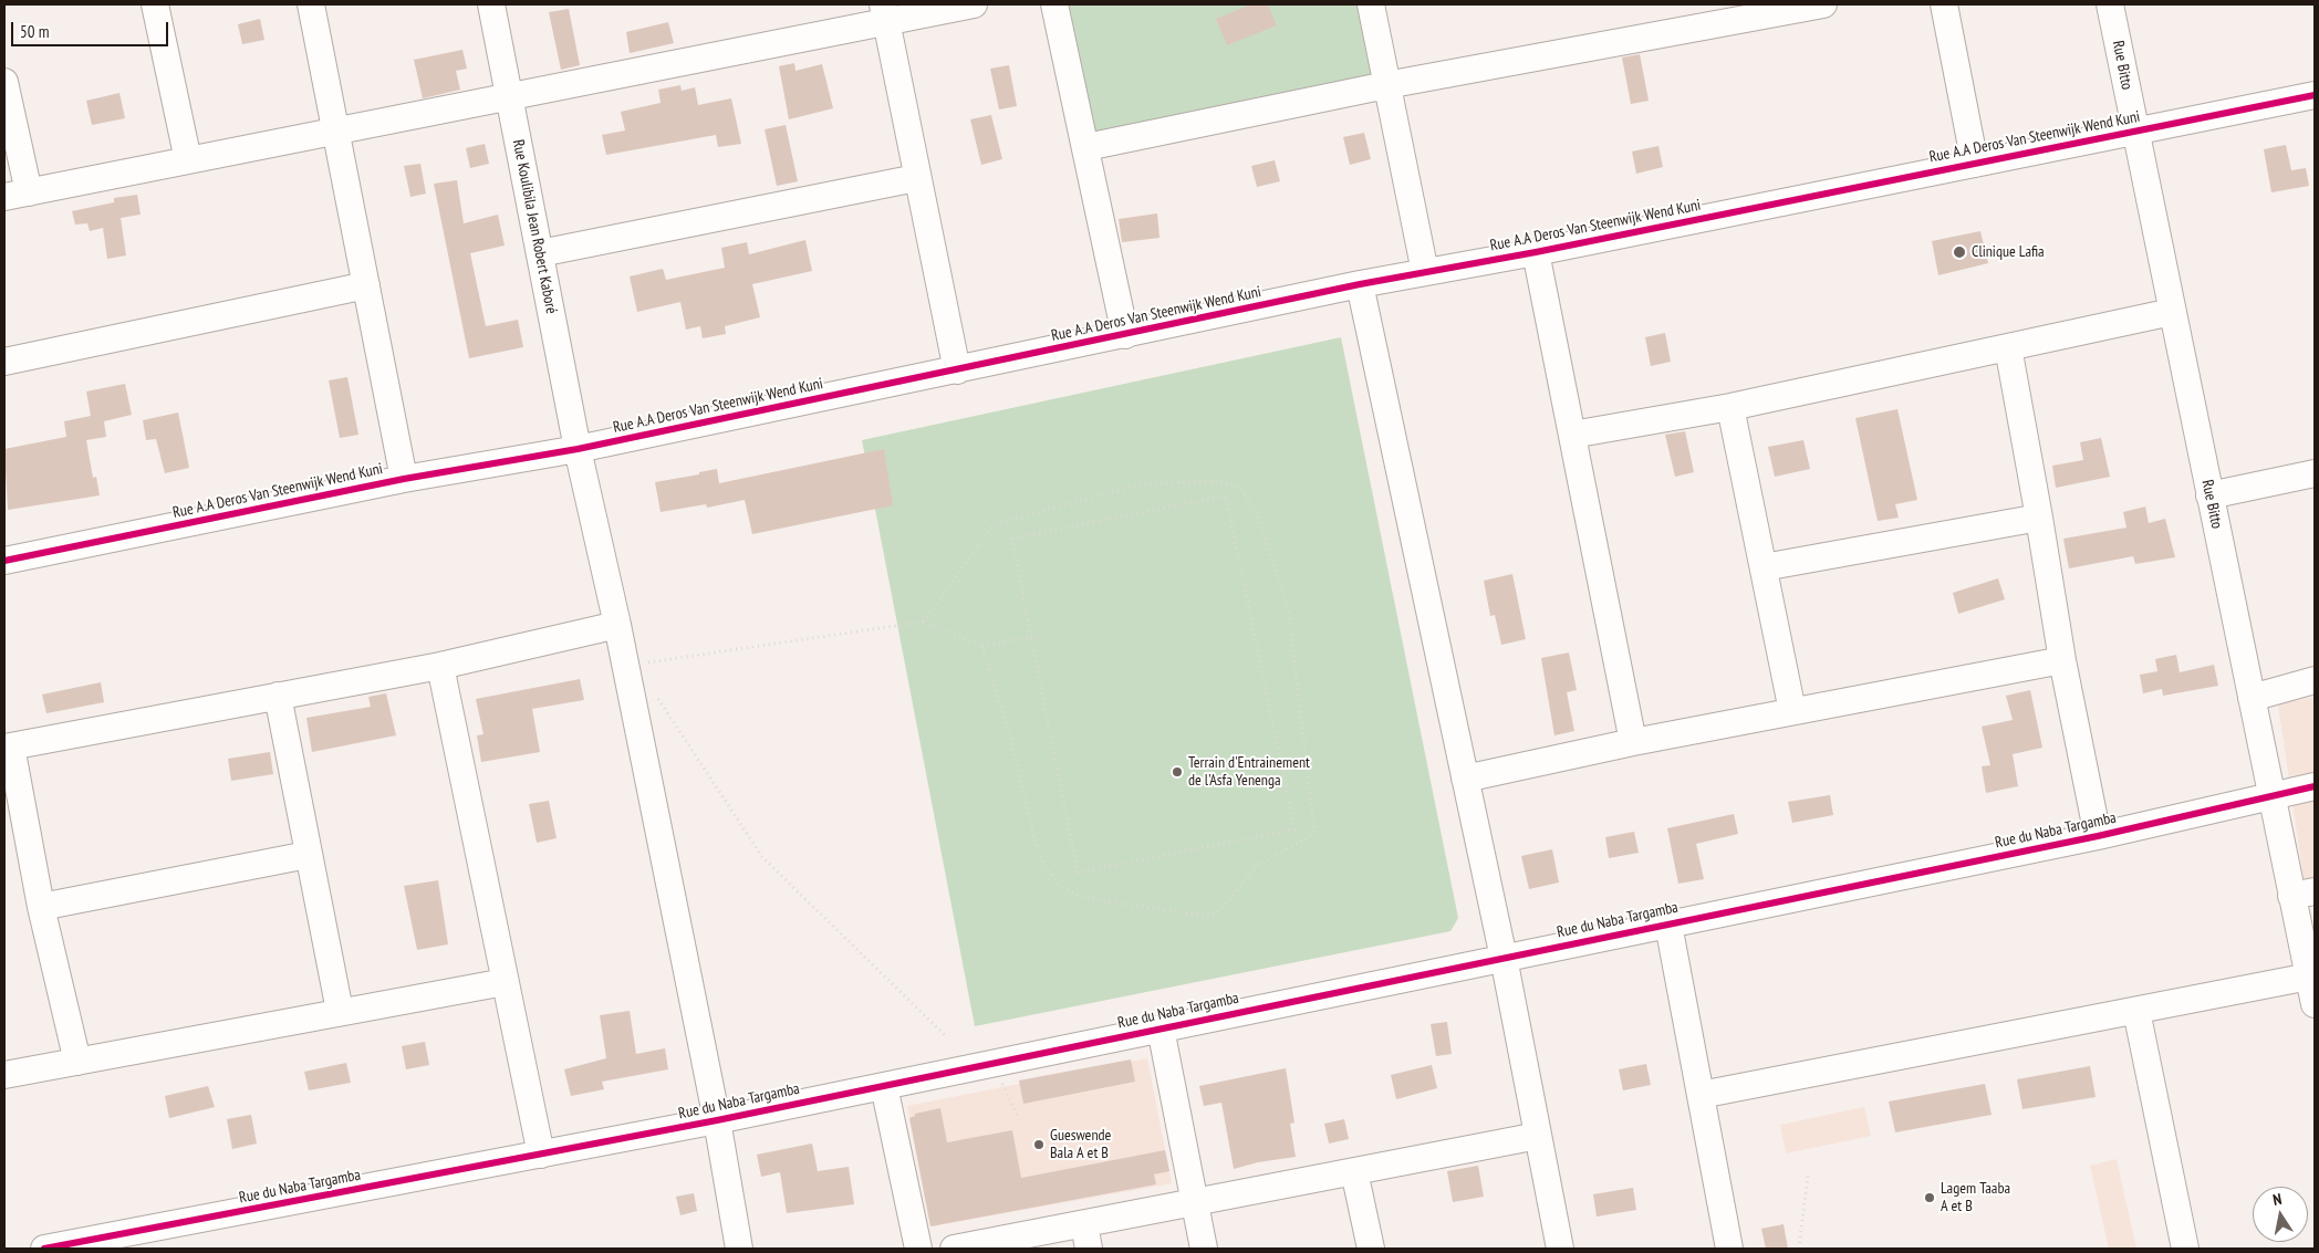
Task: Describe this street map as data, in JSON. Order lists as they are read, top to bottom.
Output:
{
  "streets": {
    "street": [
      "Rue Bitto",
      "Rue A.A Deros Van Steenwijk Wend Kuni",
      "Rue Koulibila Jean Robert Kaboré",
      "Rue du Naba Targamba"
    ]
  },
  "crossings": [
    ["Rue Bitto", "Rue A.A Deros Van Steenwijk Wend Kuni"],
    ["Rue Bitto", "Rue du Naba Targamba"],
    ["Rue A.A Deros Van Steenwijk Wend Kuni", "Rue Koulibila Jean Robert Kaboré"],
    ["Rue Koulibila Jean Robert Kaboré", "Rue du Naba Targamba"]
  ],
  "places": [
    "Clinique Lafia",
    "Terrain d'Entrainement de l'Asfa Yenenga",
    "Gueswende Bala A et B",
    "Lagem Taaba A et B"
  ],
  "scale_bar": "50 m",
  "north": "top"
}
